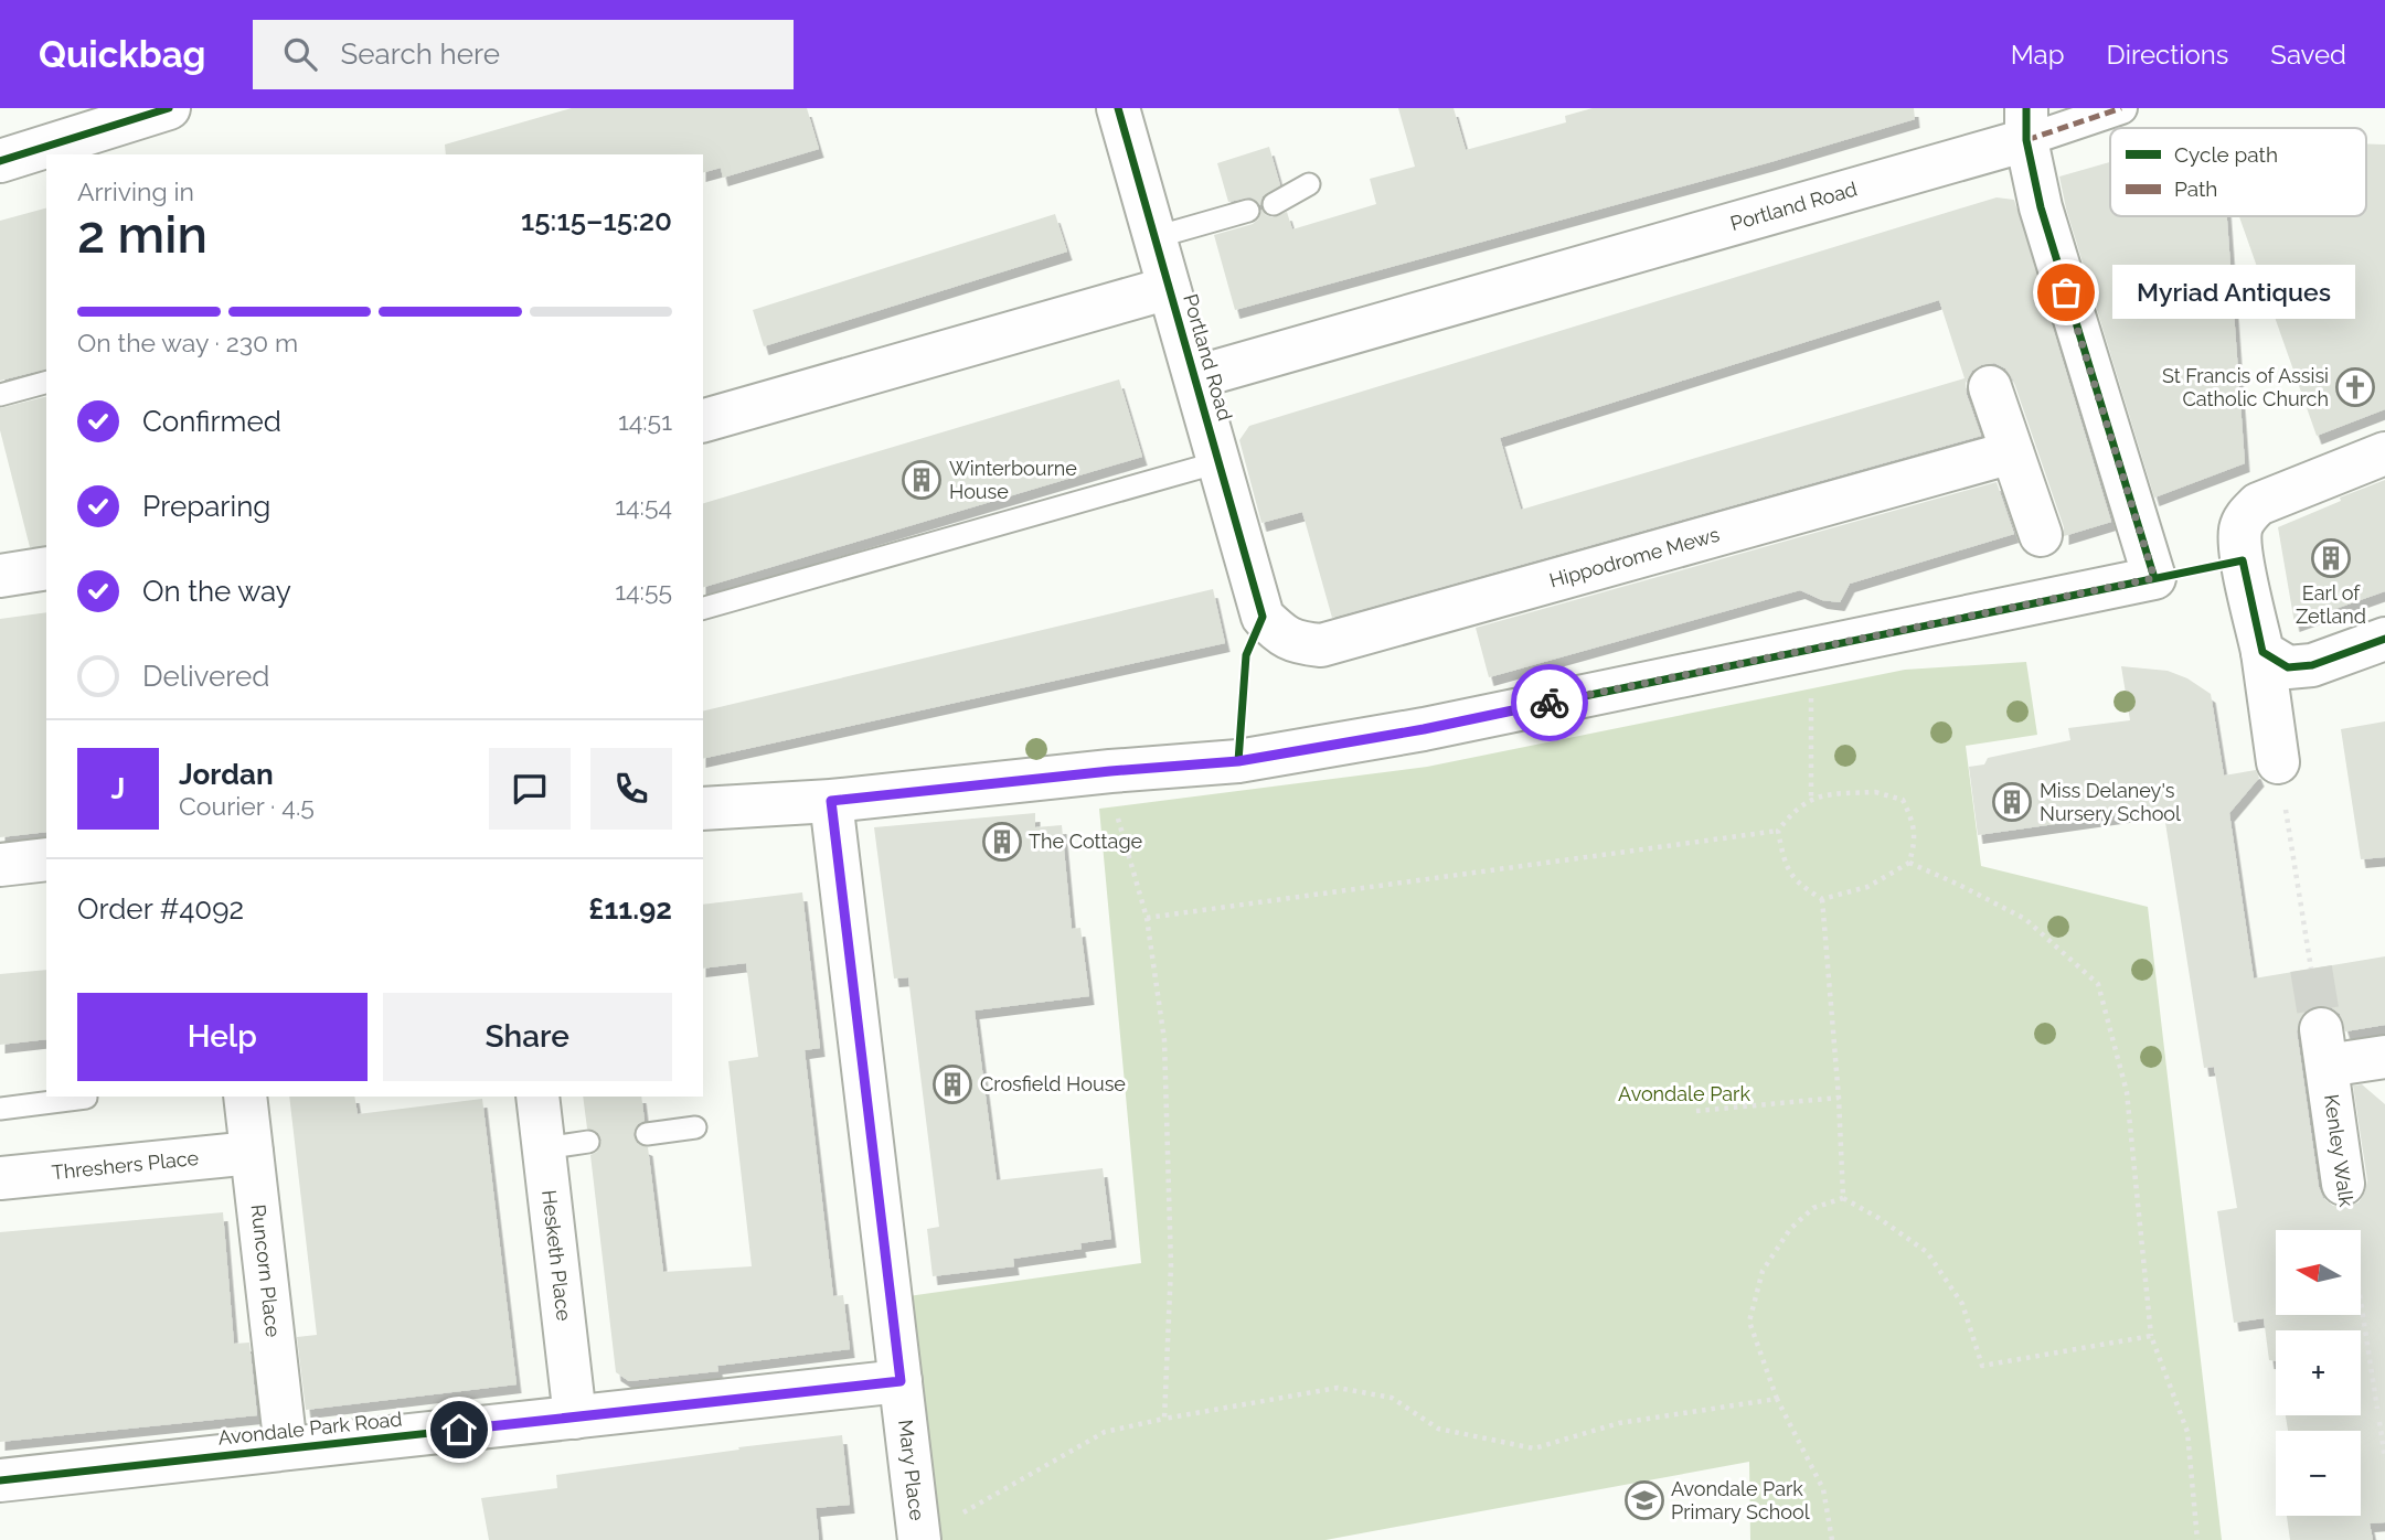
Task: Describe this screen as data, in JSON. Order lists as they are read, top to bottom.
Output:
{
  "streets": {
    "street": [
      "Portland Road",
      "Hippodrome Mews",
      "Kenley Walk",
      "Threshers Place",
      "Hesketh Place",
      "Runcorn Place",
      "Avondale Park Road",
      "Mary Place"
    ]
  },
  "crossings": [
    ["Portland Road", "Hippodrome Mews"],
    ["Threshers Place", "Runcorn Place"],
    ["Hesketh Place", "Avondale Park Road"],
    ["Runcorn Place", "Avondale Park Road"],
    ["Avondale Park Road", "Mary Place"]
  ],
  "parks": ["Avondale Park"],
  "places": {
    "other": ["Myriad Antiques"],
    "church": ["St Francis of Assisi Catholic Church"],
    "building": [
      "Winterbourne House",
      "Earl of Zetland",
      "Miss Delaney's Nursery School",
      "The Cottage",
      "Crosfield House"
    ],
    "school or university": ["Avondale Park Primary School"]
  },
  "legend": ["Cycle path", "Path"],
  "north": "left",
  "page": {
    "header": "Quickbag",
    "search": "Search here",
    "nav": ["Map", "Directions", "Saved"],
    "heading": ["2 min", "Arriving in", "15:15–15:20"],
    "panel": [
      "Jordan",
      "Courier · 4.5",
      "Order #4092",
      "£11.92"
    ],
    "bubble": "Myriad Antiques",
    "bar": "On the way · 230 m",
    "list": [
      ["Confirmed", "14:51"],
      ["Preparing", "14:54"],
      ["On the way", "14:55"],
      "Delivered"
    ],
    "round": "J",
    "buttons": ["Help", "Share"],
    "map_buttons": ["+", "−"]
  }
}
